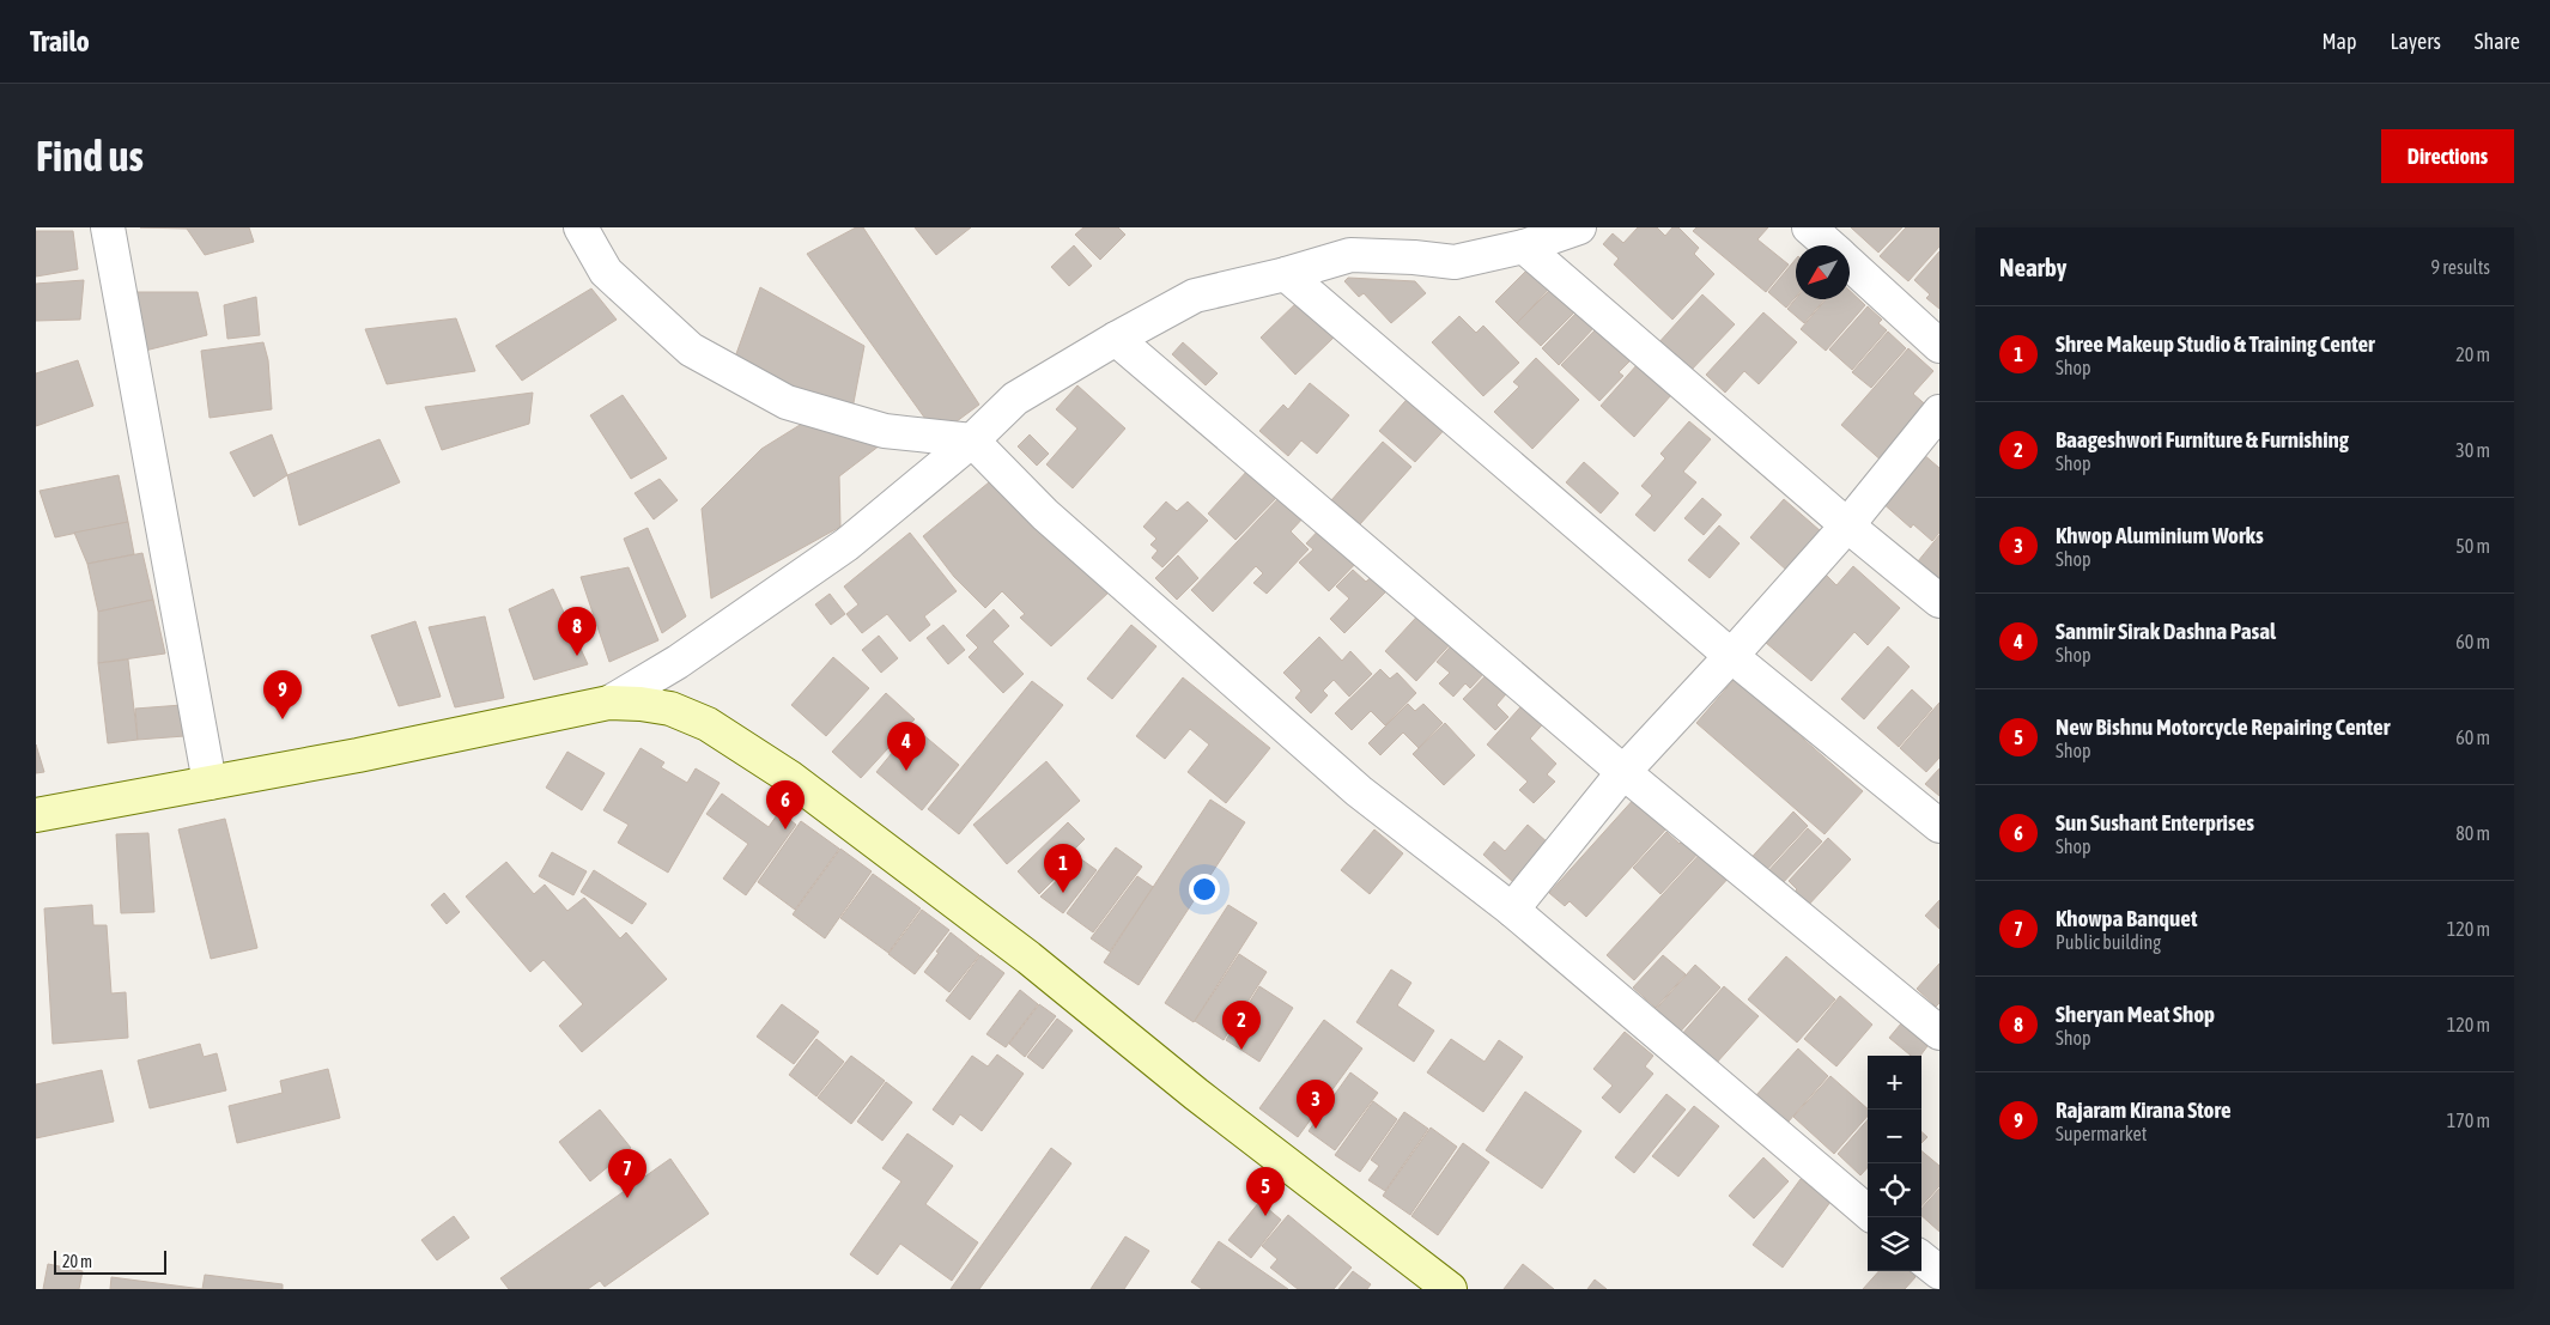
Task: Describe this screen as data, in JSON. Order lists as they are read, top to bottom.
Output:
{
  "scale_bar": "20 m",
  "north": "bottom left",
  "page": {
    "header": "Trailo",
    "nav": ["Map", "Layers", "Share"],
    "buttons": "Directions",
    "title": "Find us",
    "heading": ["Nearby", "9 results"],
    "list": [
      {
        "mark": "1",
        "name": "Shree Makeup Studio & Training Center",
        "note": "Shop",
        "value": "20 m"
      },
      {
        "mark": "2",
        "name": "Baageshwori Furniture & Furnishing",
        "note": "Shop",
        "value": "30 m"
      },
      {
        "mark": "3",
        "name": "Khwop Aluminium Works",
        "note": "Shop",
        "value": "50 m"
      },
      {
        "mark": "4",
        "name": "Sanmir Sirak Dashna Pasal",
        "note": "Shop",
        "value": "60 m"
      },
      {
        "mark": "5",
        "name": "New Bishnu Motorcycle Repairing Center",
        "note": "Shop",
        "value": "60 m"
      },
      {
        "mark": "6",
        "name": "Sun Sushant Enterprises",
        "note": "Shop",
        "value": "80 m"
      },
      {
        "mark": "7",
        "name": "Khowpa Banquet",
        "note": "Public building",
        "value": "120 m"
      },
      {
        "mark": "8",
        "name": "Sheryan Meat Shop",
        "note": "Shop",
        "value": "120 m"
      },
      {
        "mark": "9",
        "name": "Rajaram Kirana Store",
        "note": "Supermarket",
        "value": "170 m"
      }
    ],
    "pins": [
      "8",
      "9",
      "4",
      "6",
      "1",
      "2",
      "3",
      "7",
      "5"
    ],
    "map_buttons": ["+", "−"],
    "scale": "20 m"
  }
}
